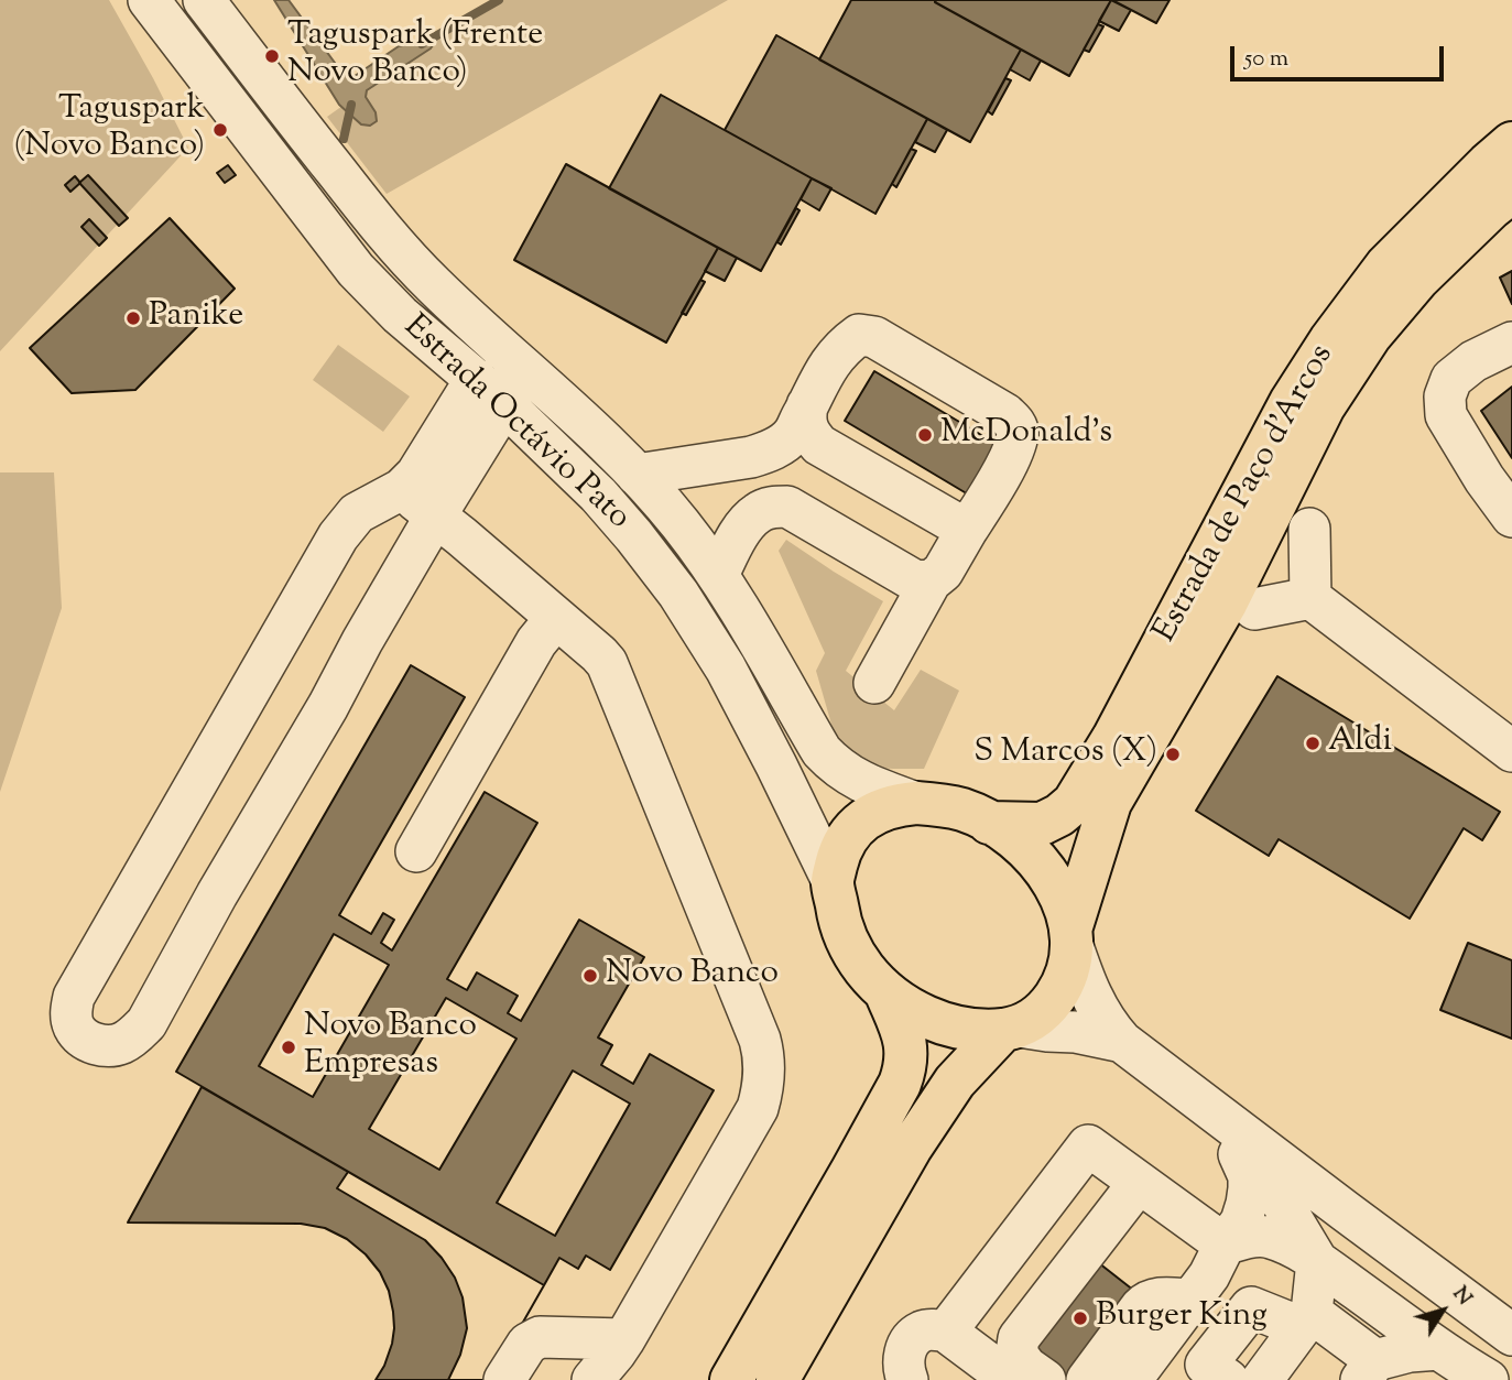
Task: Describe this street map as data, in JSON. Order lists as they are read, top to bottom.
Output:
{
  "streets": {
    "main road": ["Estrada de Paço d'Arcos"],
    "street": ["Estrada Octávio Pato"]
  },
  "crossings": [
    ["Estrada Octávio Pato", "Estrada de Paço d'Arcos"]
  ],
  "places": [
    "Taguspark (Frente Novo Banco)",
    "Taguspark (Novo Banco)",
    "Panike",
    "McDonald's",
    "Aldi",
    "S Marcos (X)",
    "Novo Banco",
    "Novo Banco Empresas",
    "Burger King"
  ],
  "scale_bar": "50 m",
  "north": "top right"
}
